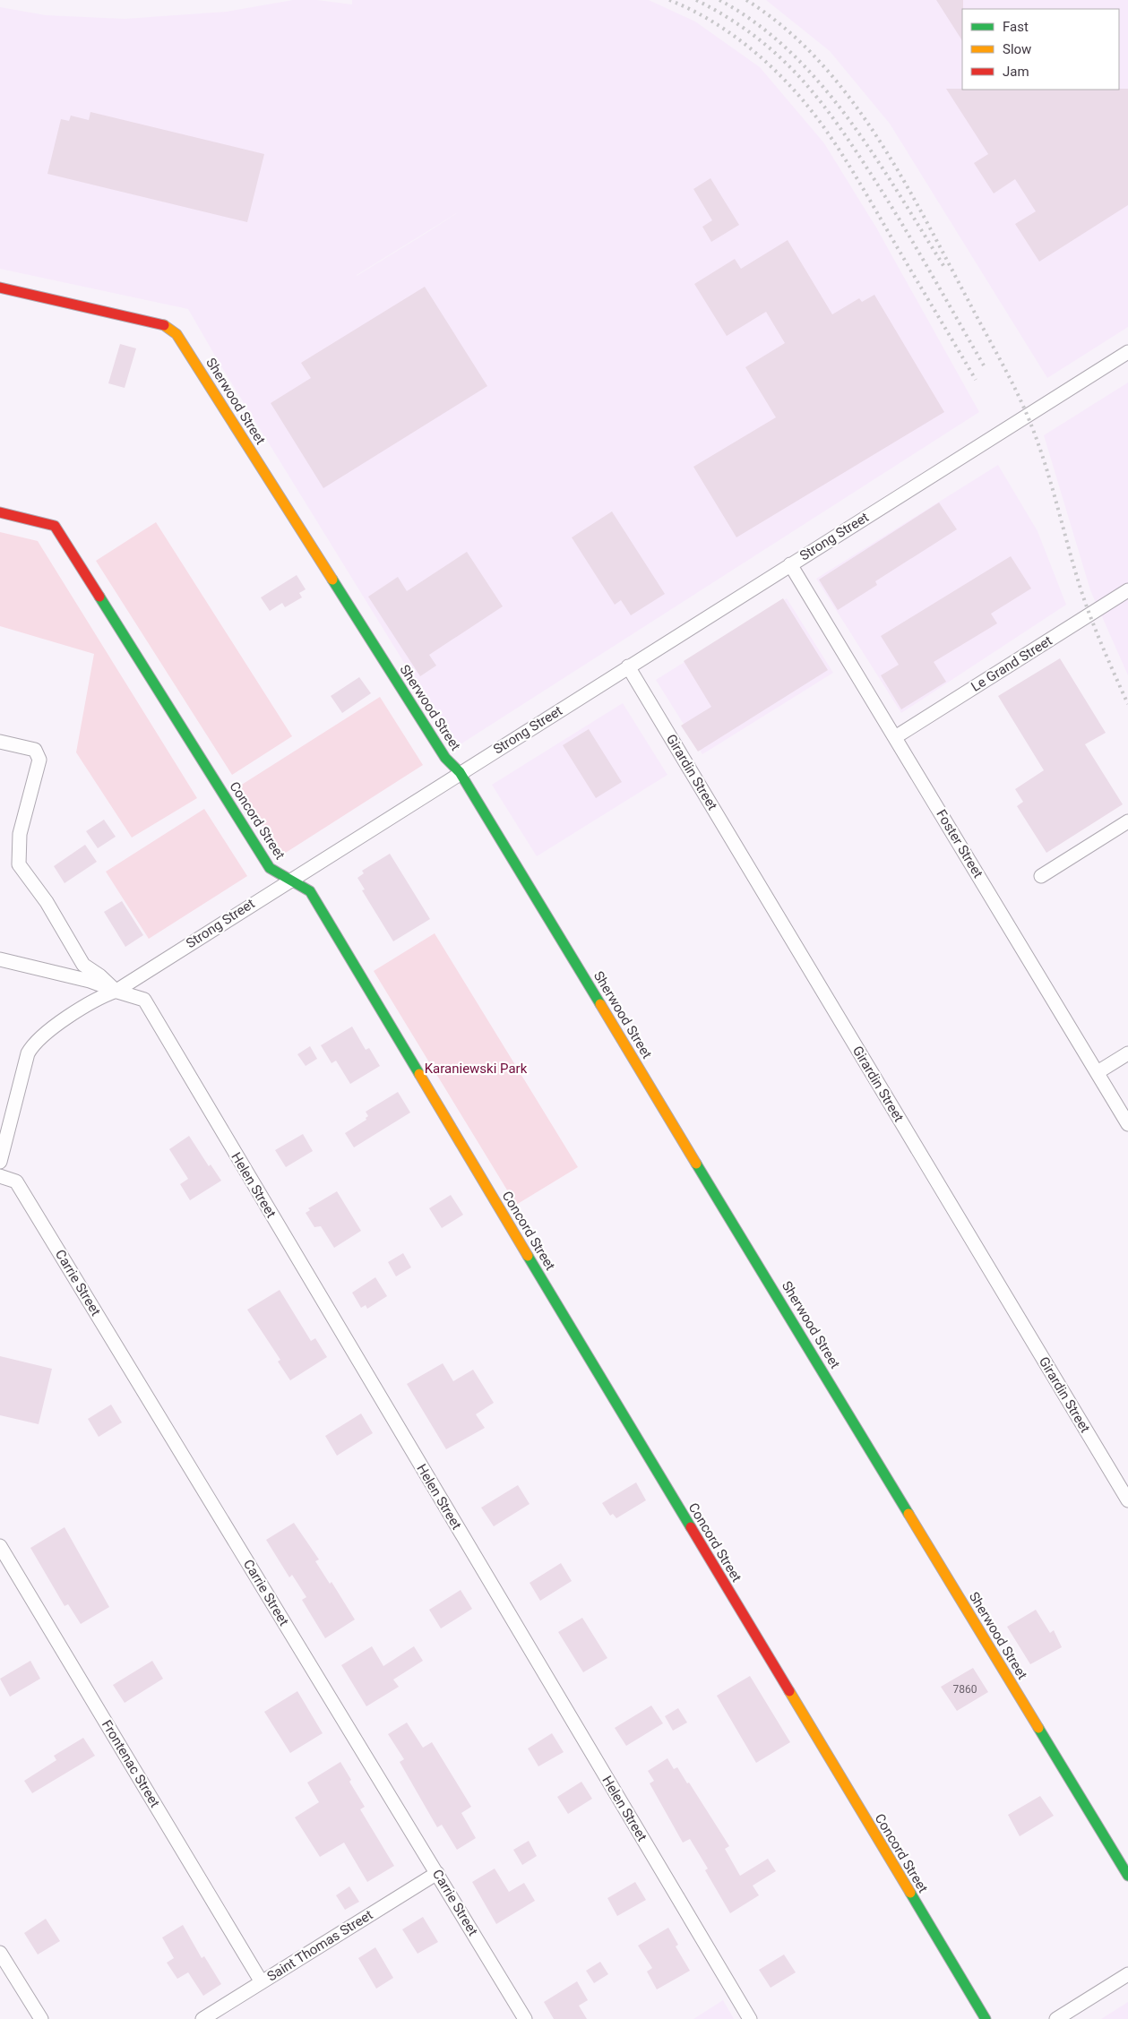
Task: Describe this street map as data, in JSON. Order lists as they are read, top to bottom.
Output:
{
  "streets": {
    "street": [
      "Sherwood Street",
      "Strong Street",
      "Le Grand Street",
      "Girardin Street",
      "Concord Street",
      "Foster Street",
      "Helen Street",
      "Carrie Street",
      "Frontenac Street",
      "Saint Thomas Street"
    ]
  },
  "crossings": [
    ["Sherwood Street", "Strong Street"],
    ["Strong Street", "Girardin Street"],
    ["Strong Street", "Concord Street"],
    ["Strong Street", "Foster Street"],
    ["Strong Street", "Helen Street"],
    ["Le Grand Street", "Foster Street"],
    ["Carrie Street", "Saint Thomas Street"],
    ["Frontenac Street", "Saint Thomas Street"]
  ],
  "parks": ["Karaniewski Park"],
  "house_numbers": ["7860"],
  "legend": ["Fast", "Slow", "Jam"]
}
